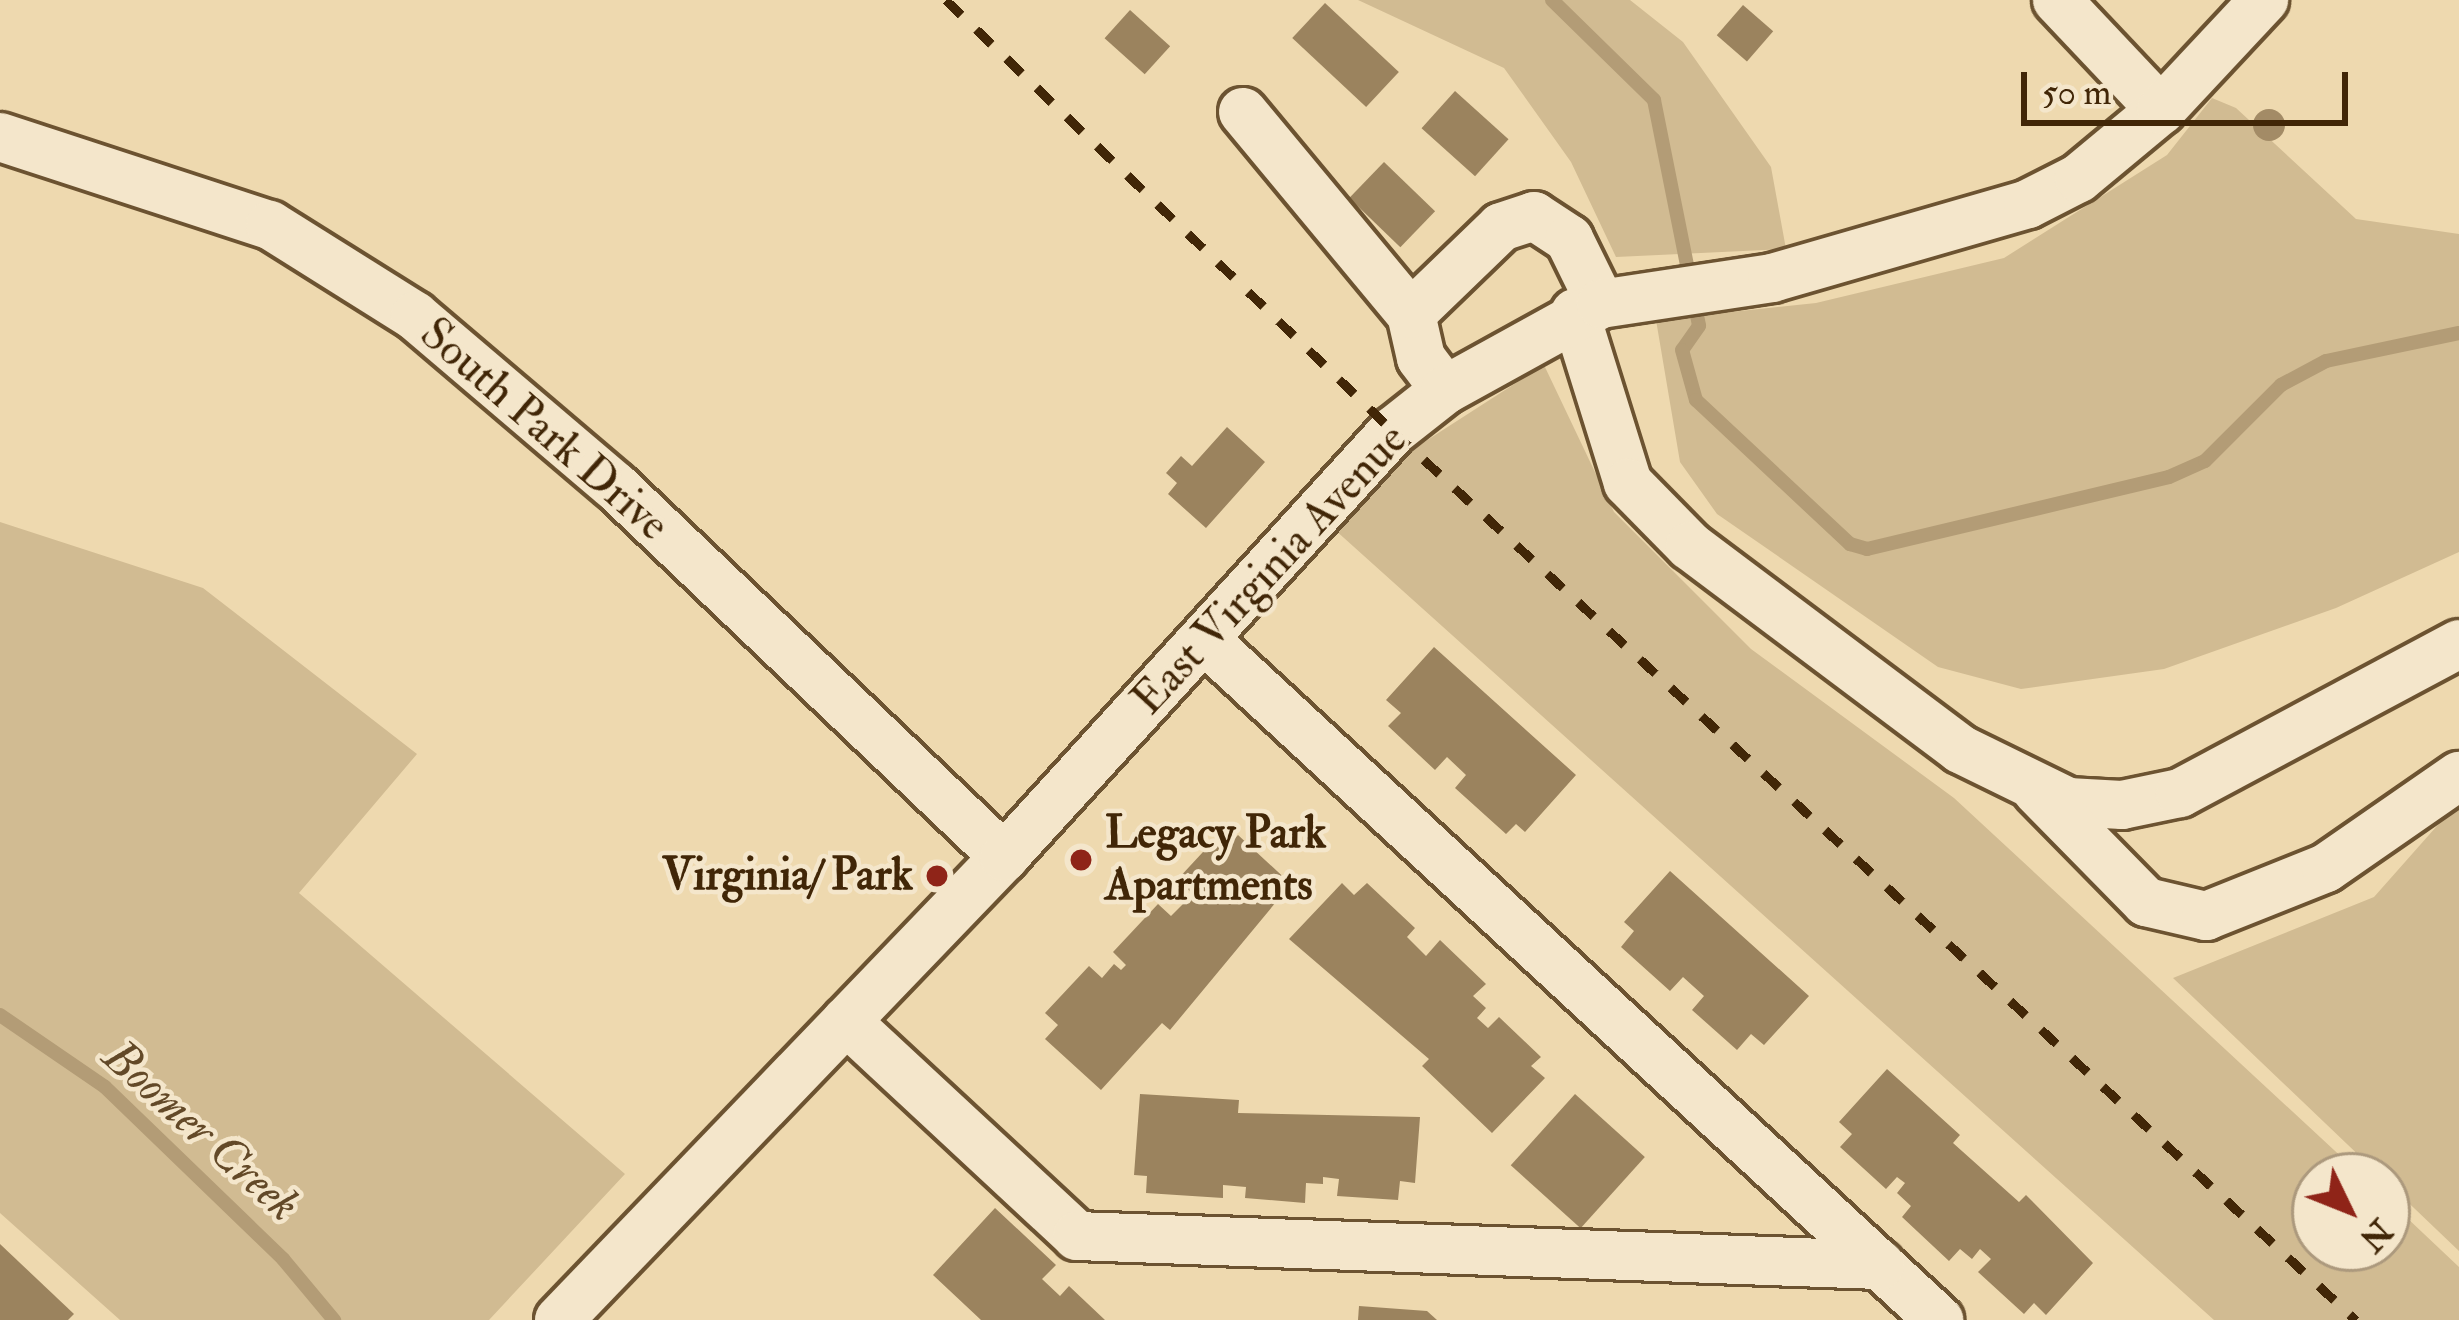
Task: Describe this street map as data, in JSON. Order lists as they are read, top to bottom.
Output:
{
  "streets": {
    "street": ["South Park Drive", "East Virginia Avenue"]
  },
  "crossings": [
    ["South Park Drive", "East Virginia Avenue"]
  ],
  "water": ["Boomer Creek"],
  "places": ["Legacy Park Apartments", "Virginia/ Park"],
  "scale_bar": "50 m",
  "north": "bottom right"
}
